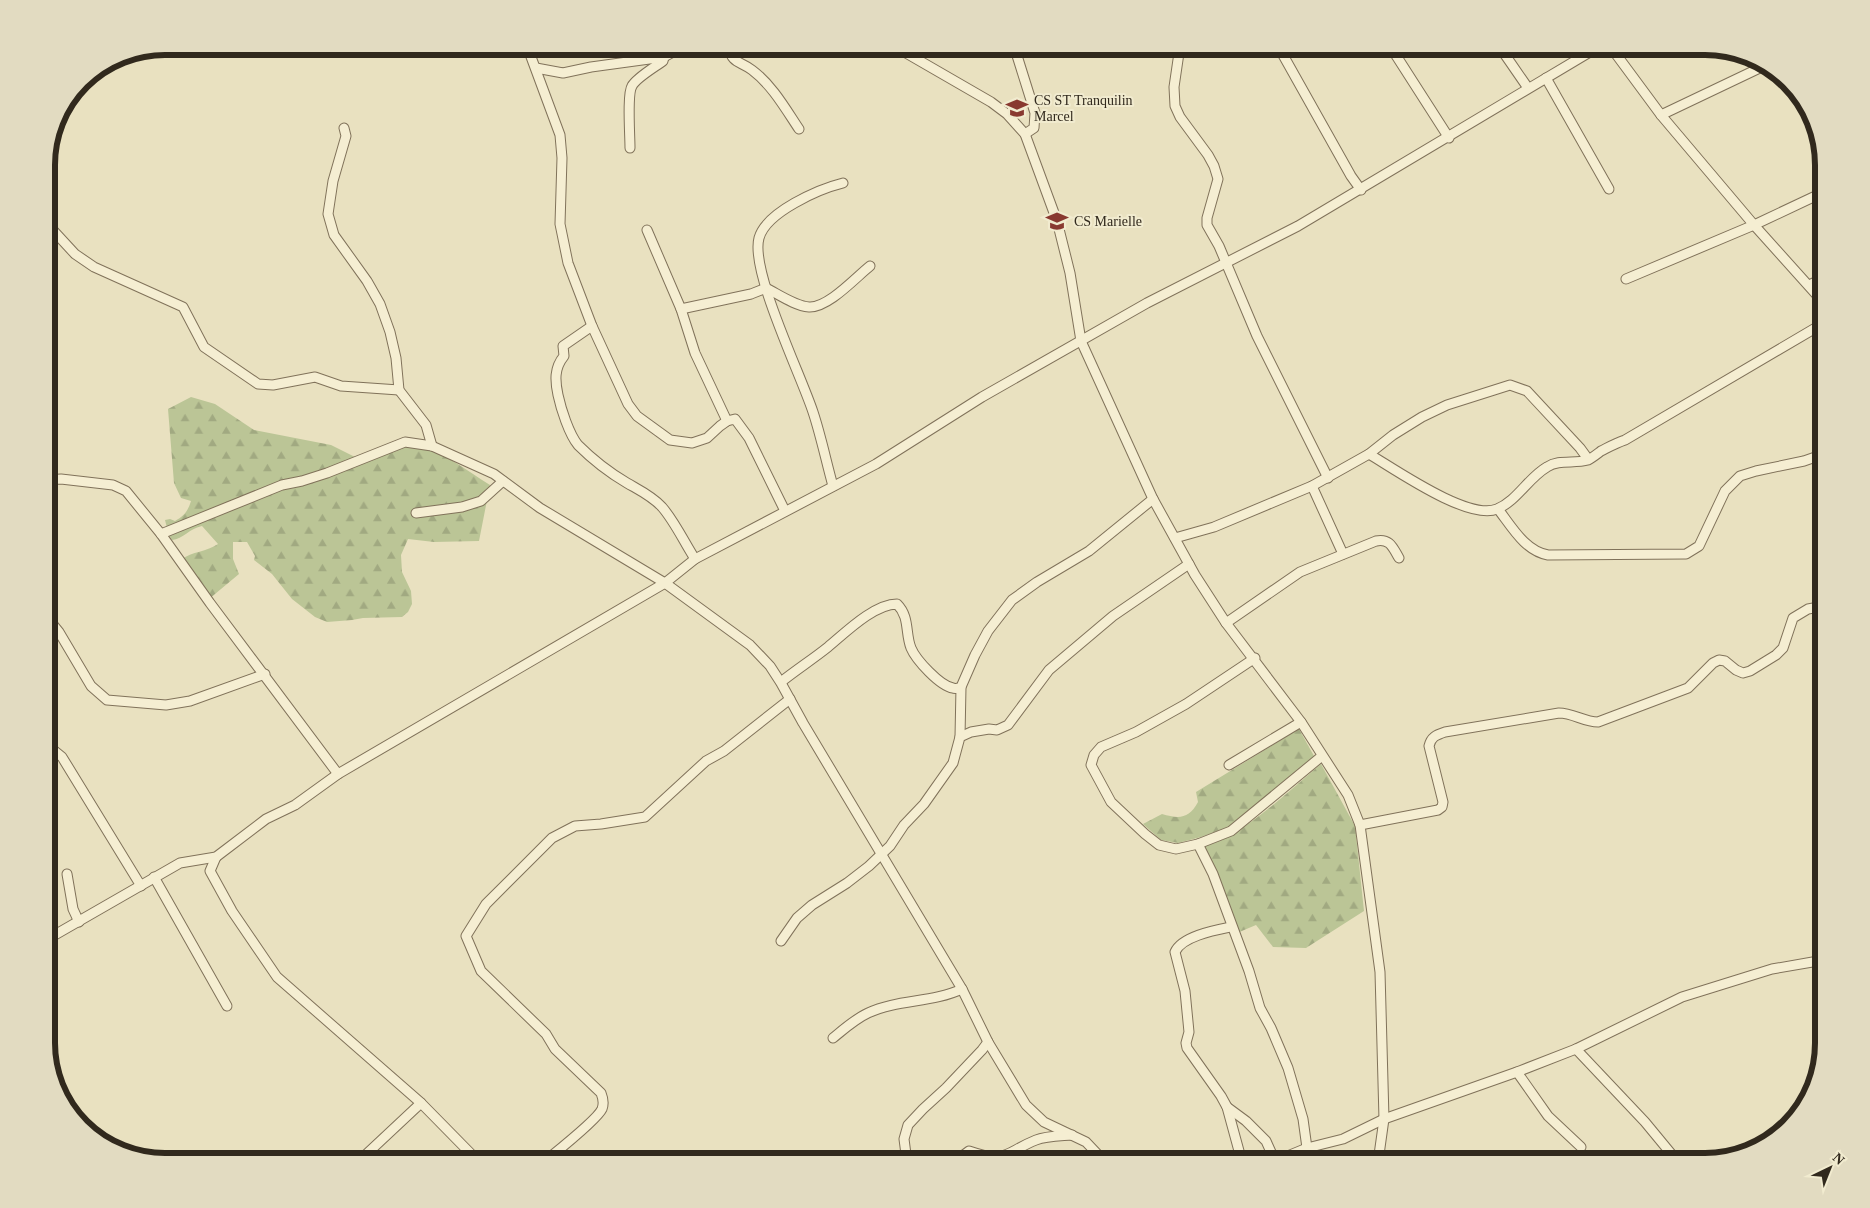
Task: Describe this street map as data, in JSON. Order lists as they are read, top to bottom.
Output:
{
  "places": {
    "school or university": ["CS ST Tranquilin Marcel", "CS Marielle"]
  },
  "north": "top right"
}
